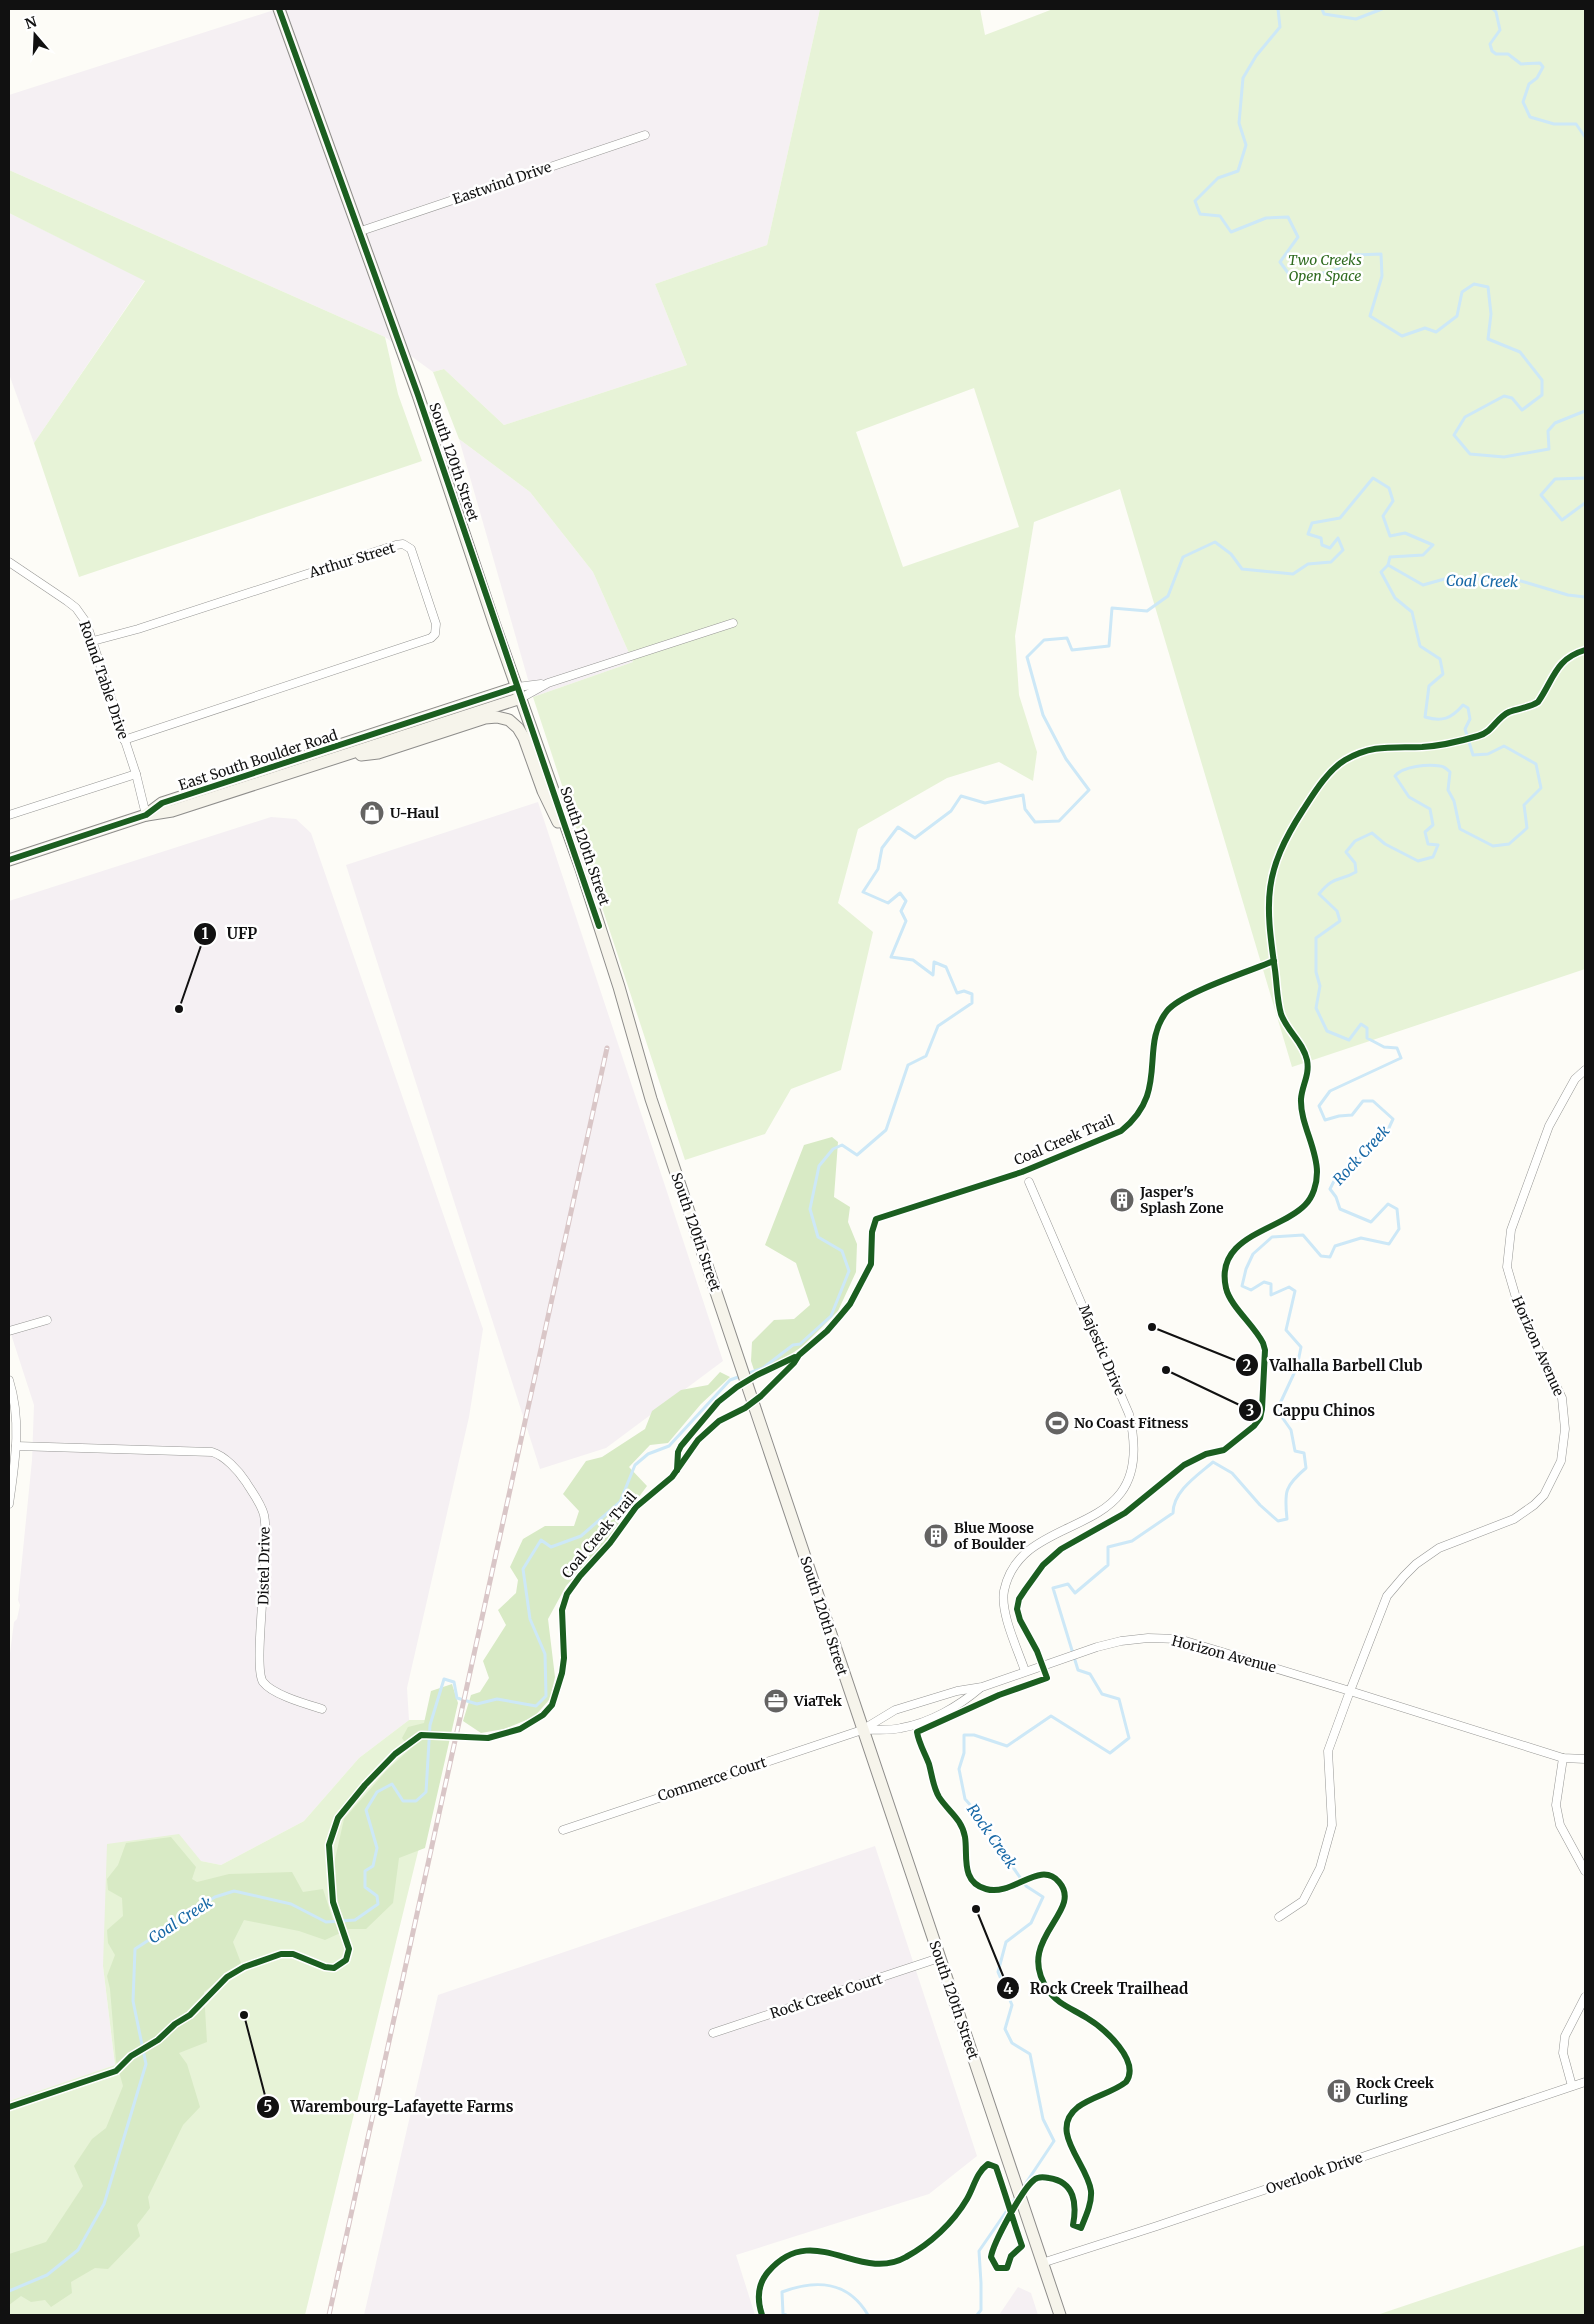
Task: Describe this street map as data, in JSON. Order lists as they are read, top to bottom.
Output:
{
  "streets": {
    "main road": ["South 120th Street", "East South Boulder Road"],
    "street": [
      "Eastwind Drive",
      "Arthur Street",
      "Round Table Drive",
      "Horizon Avenue",
      "Majestic Drive",
      "Distel Drive",
      "Commerce Court",
      "Rock Creek Court",
      "Overlook Drive"
    ],
    "cycle path": ["Coal Creek Trail"]
  },
  "crossings": [
    ["Eastwind Drive", "South 120th Street"],
    ["South 120th Street", "East South Boulder Road"],
    ["South 120th Street", "Horizon Avenue"],
    ["South 120th Street", "Commerce Court"],
    ["South 120th Street", "Rock Creek Court"],
    ["South 120th Street", "Overlook Drive"],
    ["Arthur Street", "Round Table Drive"],
    ["Round Table Drive", "East South Boulder Road"],
    ["Horizon Avenue", "Majestic Drive"],
    ["Horizon Avenue", "Commerce Court"]
  ],
  "water": ["Coal Creek", "Rock Creek"],
  "parks": ["Two Creeks Open Space"],
  "places": {
    "shop": ["U-Haul"],
    "other": [
      "UFP",
      "Valhalla Barbell Club",
      "Cappu Chinos",
      "Rock Creek Trailhead",
      "Warembourg-Lafayette Farms"
    ],
    "building": ["Jasper's Splash Zone", "Blue Moose of Boulder", "Rock Creek Curling"],
    "sports": ["No Coast Fitness"],
    "office": ["ViaTek"]
  },
  "north": "top"
}
